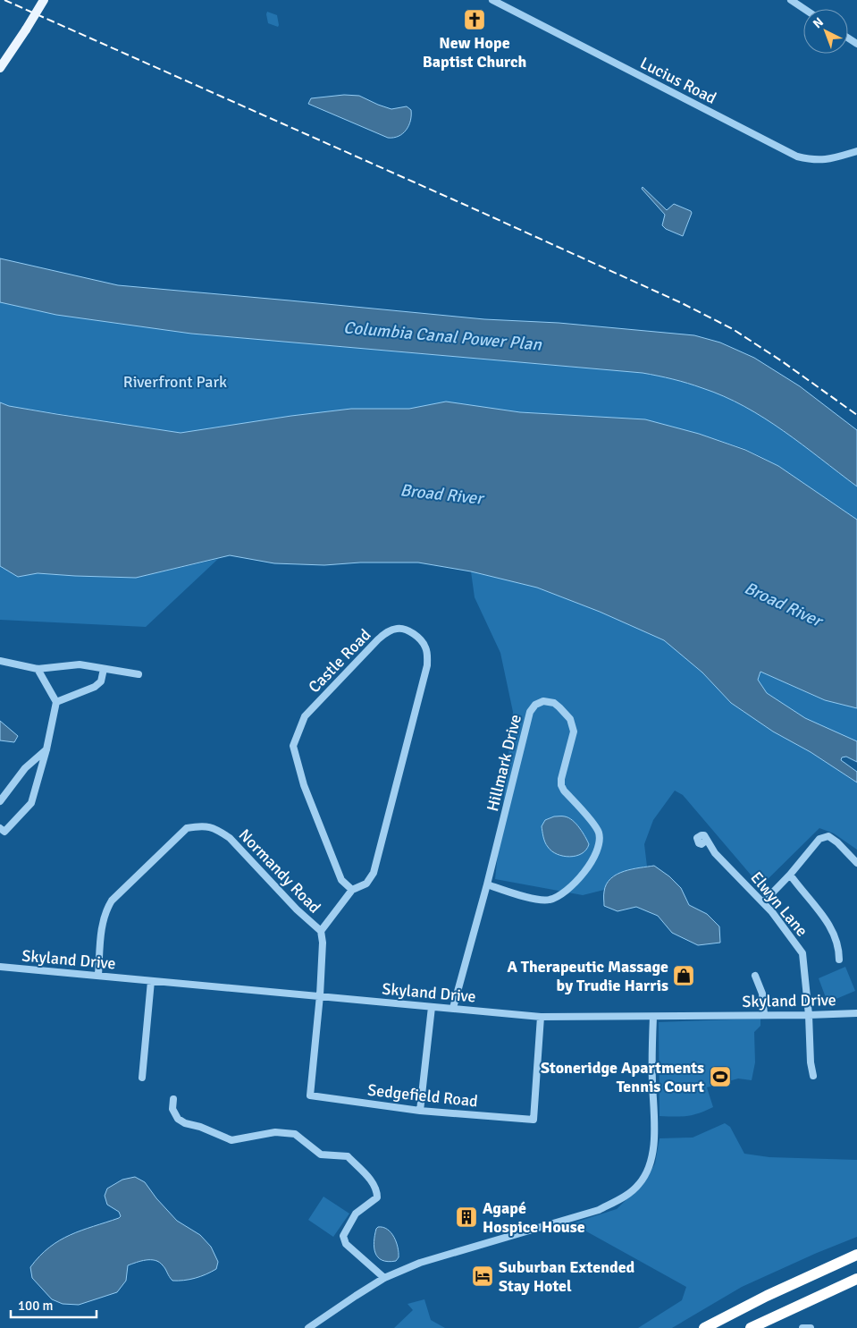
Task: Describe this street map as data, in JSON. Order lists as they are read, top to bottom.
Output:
{
  "streets": {
    "street": [
      "Lucius Road",
      "Castle Road",
      "Hillmark Drive",
      "Normandy Road",
      "Elwyn Lane",
      "Skyland Drive",
      "Sedgefield Road"
    ]
  },
  "crossings": [
    ["Castle Road", "Normandy Road"],
    ["Hillmark Drive", "Skyland Drive"],
    ["Normandy Road", "Skyland Drive"],
    ["Elwyn Lane", "Skyland Drive"],
    ["Skyland Drive", "Sedgefield Road"]
  ],
  "water": ["Columbia Canal Power Plan", "Broad River"],
  "parks": ["Riverfront Park"],
  "places": {
    "church": ["New Hope Baptist Church"],
    "shop": ["A Therapeutic Massage by Trudie Harris"],
    "sports": ["Stoneridge Apartments Tennis Court"],
    "building": ["Agapé Hospice House"],
    "hotel": ["Suburban Extended Stay Hotel"]
  },
  "scale_bar": "100 m",
  "north": "top left"
}
